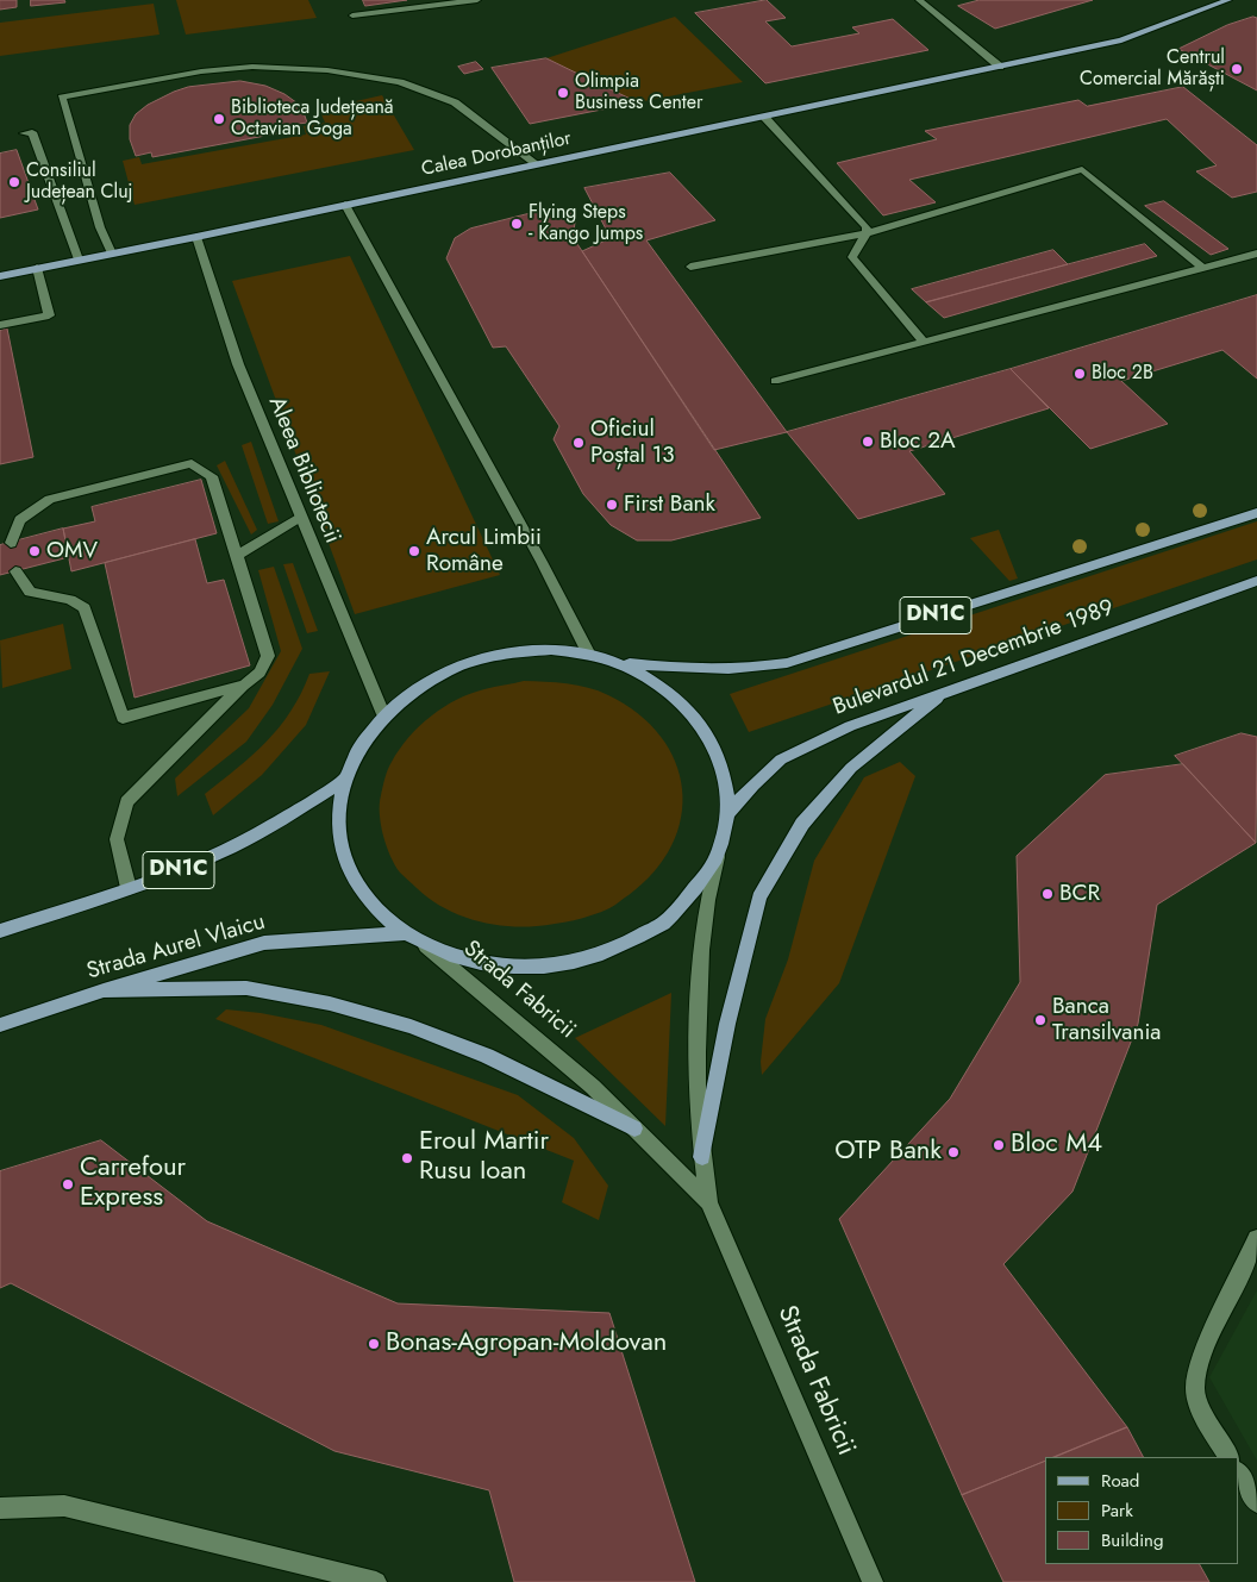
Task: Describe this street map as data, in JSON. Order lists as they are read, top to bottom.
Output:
{
  "streets": {
    "main road": [
      "Calea Dorobanților",
      "Aleea Bibliotecii",
      "DN1C",
      "Bulevardul 21 Decembrie 1989",
      "Strada Aurel Vlaicu",
      "Strada Fabricii"
    ]
  },
  "crossings": [
    ["Calea Dorobanților", "Aleea Bibliotecii"],
    ["Aleea Bibliotecii", "DN1C"],
    ["DN1C", "Bulevardul 21 Decembrie 1989"],
    ["DN1C", "Strada Aurel Vlaicu"],
    ["DN1C", "Strada Fabricii"]
  ],
  "places": [
    "Centrul Comercial Mărăști",
    "Olimpia Business Center",
    "Biblioteca Județeană Octavian Goga",
    "Consiliul Județean Cluj",
    "Flying Steps - Kango Jumps",
    "Bloc 2B",
    "Bloc 2A",
    "Oficiul Poștal 13",
    "First Bank",
    "OMV",
    "Arcul Limbii Române",
    "BCR",
    "Banca Transilvania",
    "Bloc M4",
    "OTP Bank",
    "Eroul Martir Rusu Ioan",
    "Carrefour Express",
    "Bonas-Agropan-Moldovan"
  ],
  "legend": ["Road", "Park", "Building"]
}
